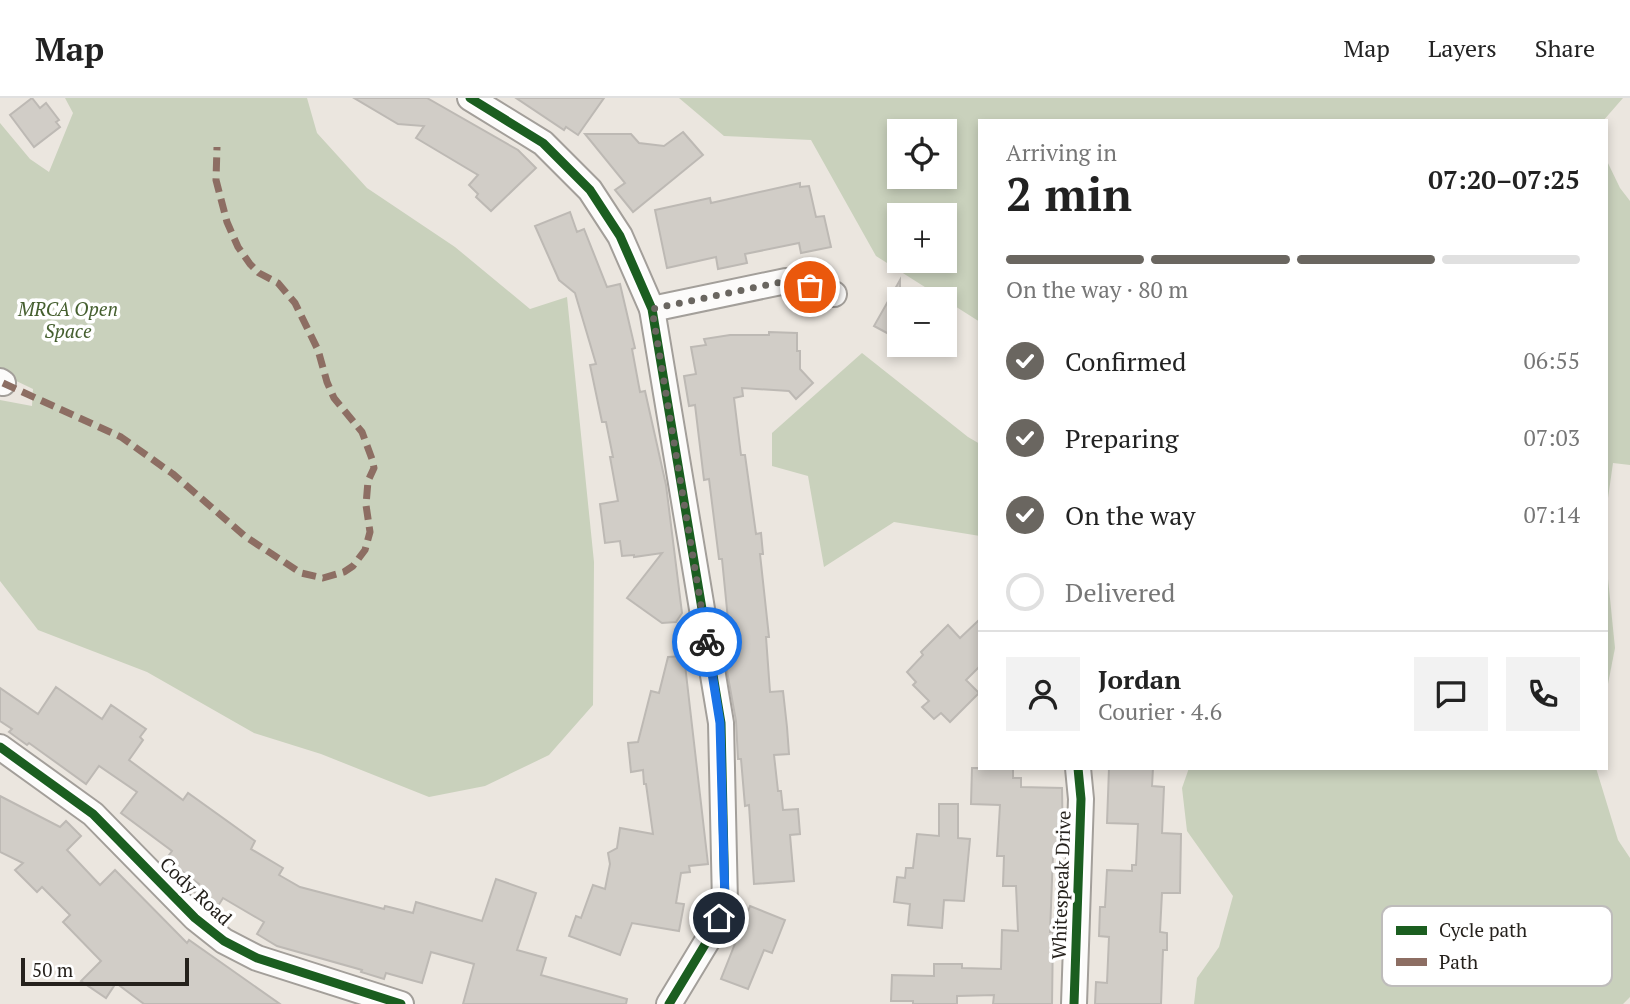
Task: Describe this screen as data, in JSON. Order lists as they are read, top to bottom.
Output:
{
  "streets": {
    "street": ["Whitespeak Drive", "Cody Road"]
  },
  "parks": ["MRCA Open Space"],
  "legend": ["Cycle path", "Path"],
  "scale_bar": "50 m",
  "page": {
    "header": "Map",
    "nav": ["Map", "Layers", "Share"],
    "map_buttons": ["+", "−"],
    "heading": ["2 min", "Arriving in", "07:20–07:25"],
    "panel": ["Jordan", "Courier · 4.6"],
    "bar": "On the way · 80 m",
    "list": [
      ["Confirmed", "06:55"],
      ["Preparing", "07:03"],
      ["On the way", "07:14"],
      "Delivered"
    ],
    "scale": "50 m"
  }
}
